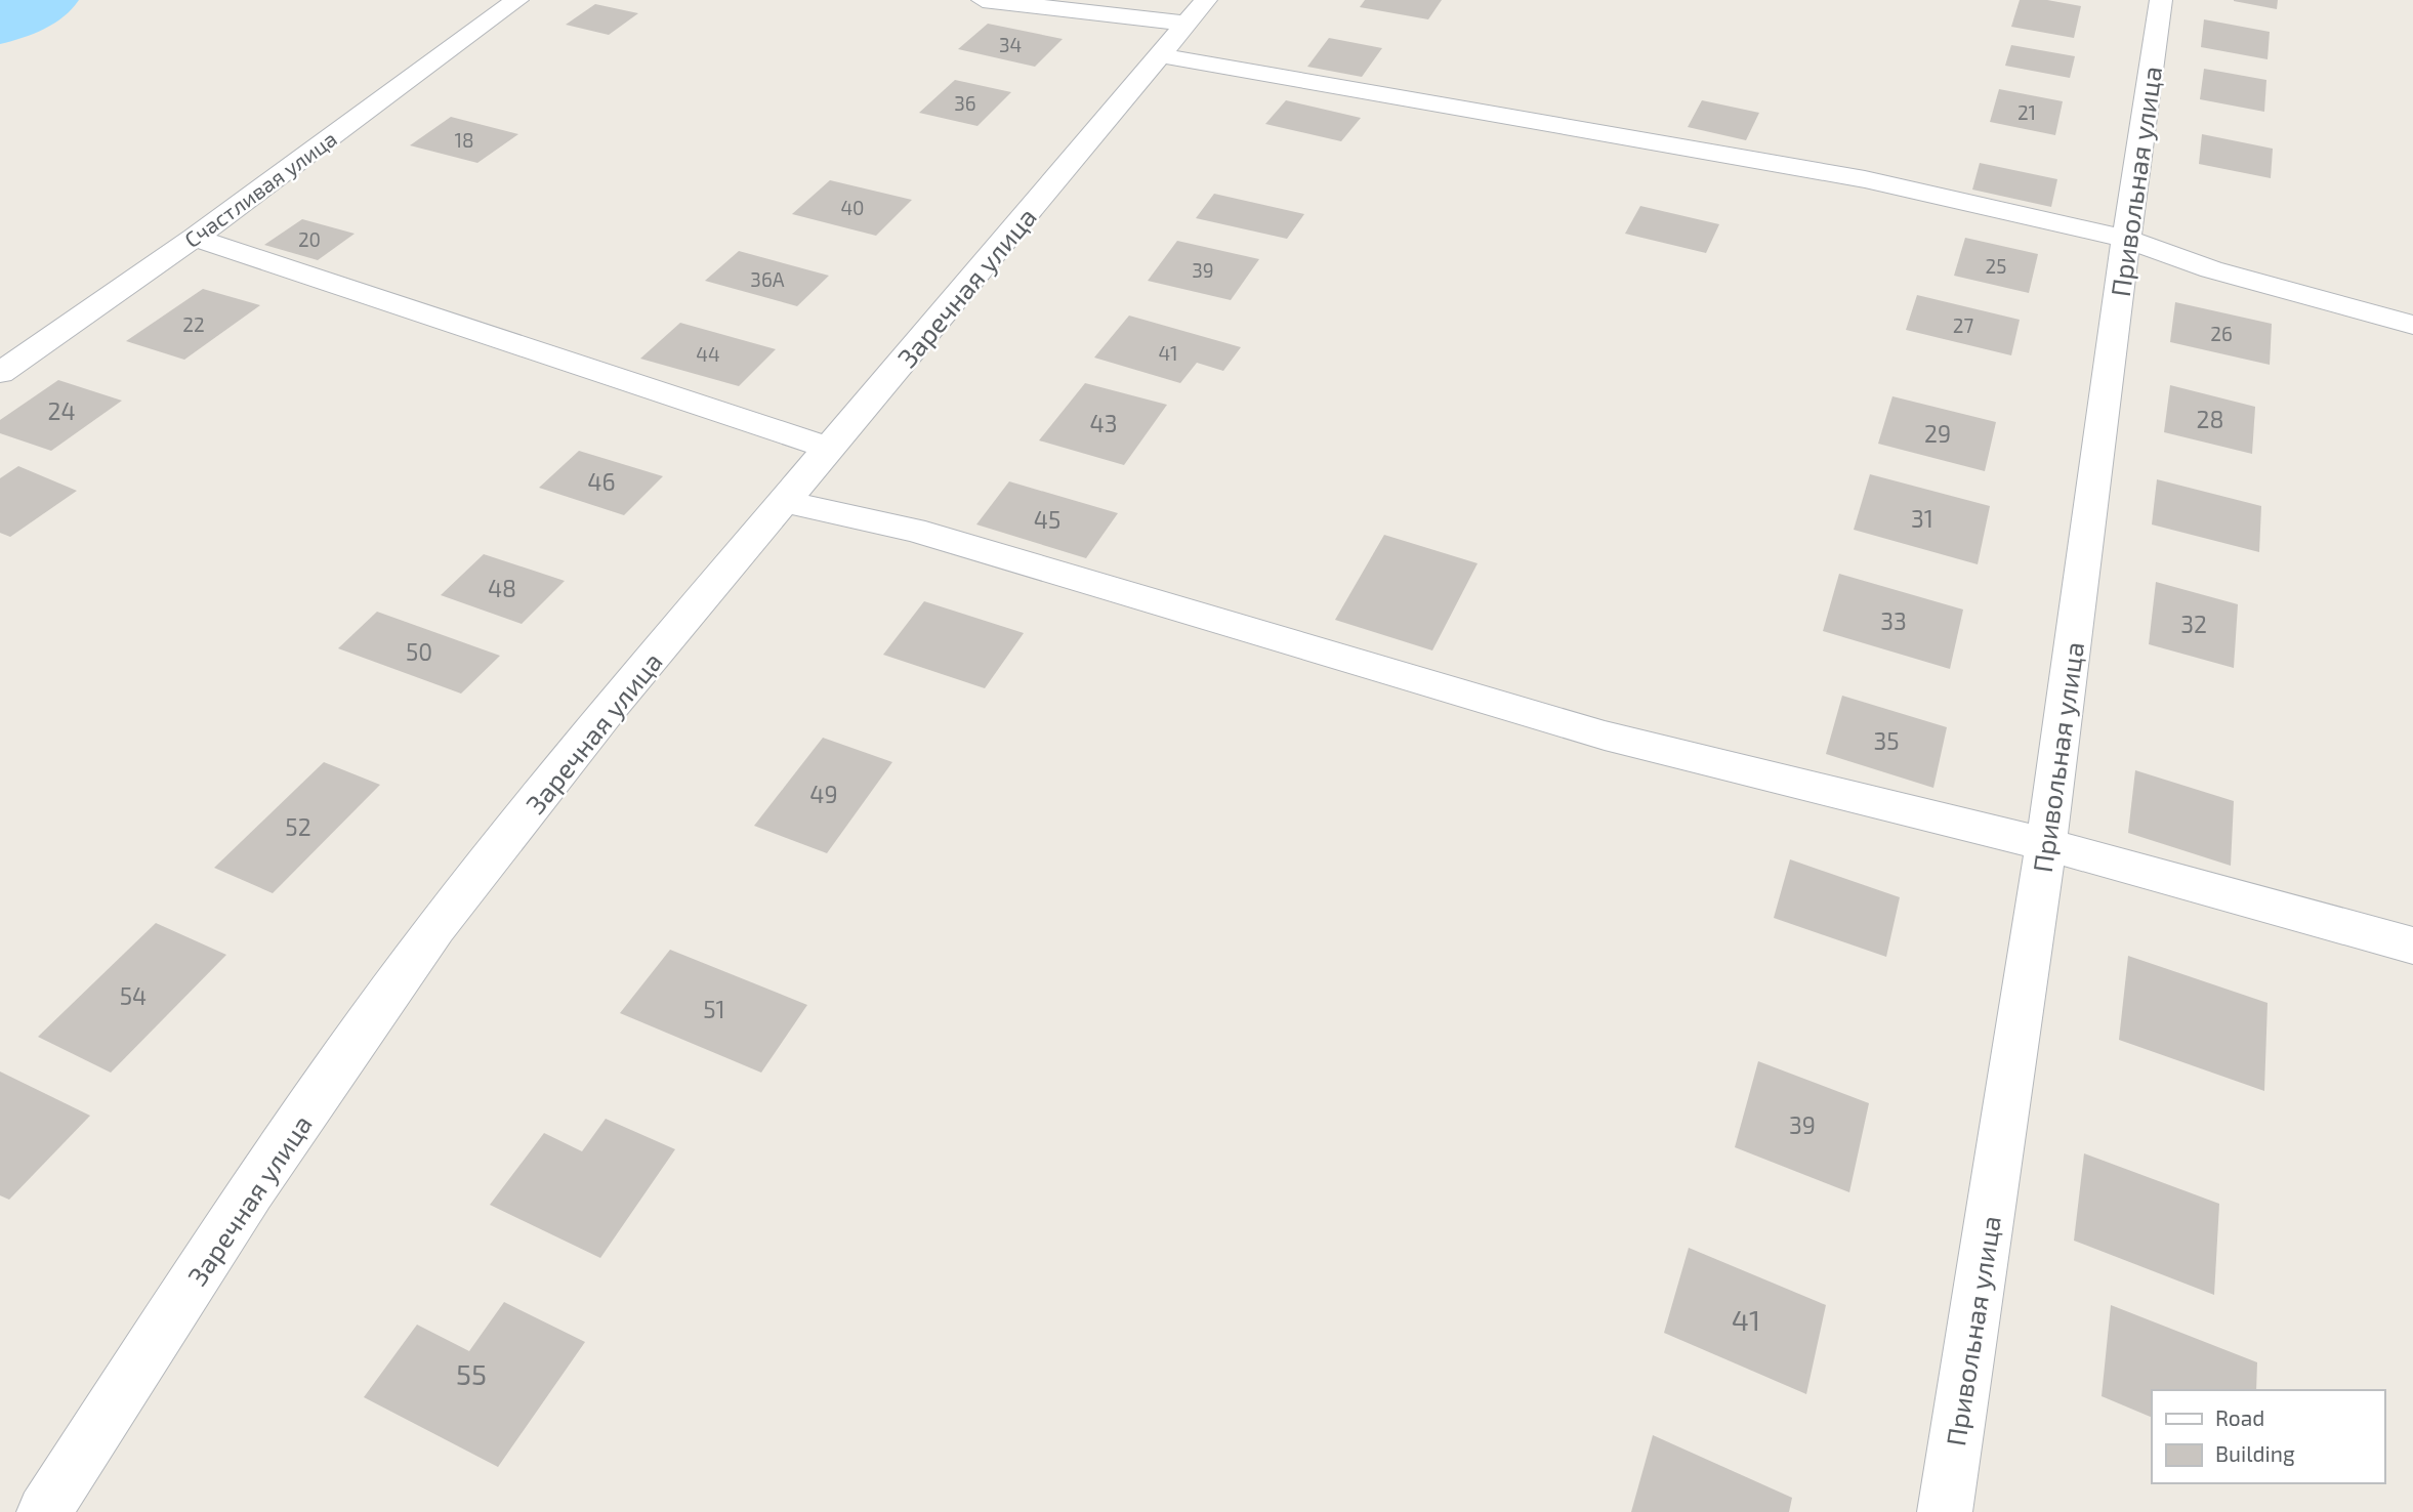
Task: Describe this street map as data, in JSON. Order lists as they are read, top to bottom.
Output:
{
  "streets": {
    "street": ["Привольная улица", "Счастливая улица", "Заречная улица"]
  },
  "house_numbers": [
    "34",
    "36",
    "21",
    "18",
    "40",
    "20",
    "25",
    "39",
    "36А",
    "22",
    "27",
    "26",
    "41",
    "44",
    "24",
    "28",
    "43",
    "29",
    "46",
    "31",
    "45",
    "48",
    "33",
    "32",
    "50",
    "35",
    "49",
    "52",
    "54",
    "51",
    "39",
    "41",
    "55"
  ],
  "legend": ["Road", "Building"]
}
